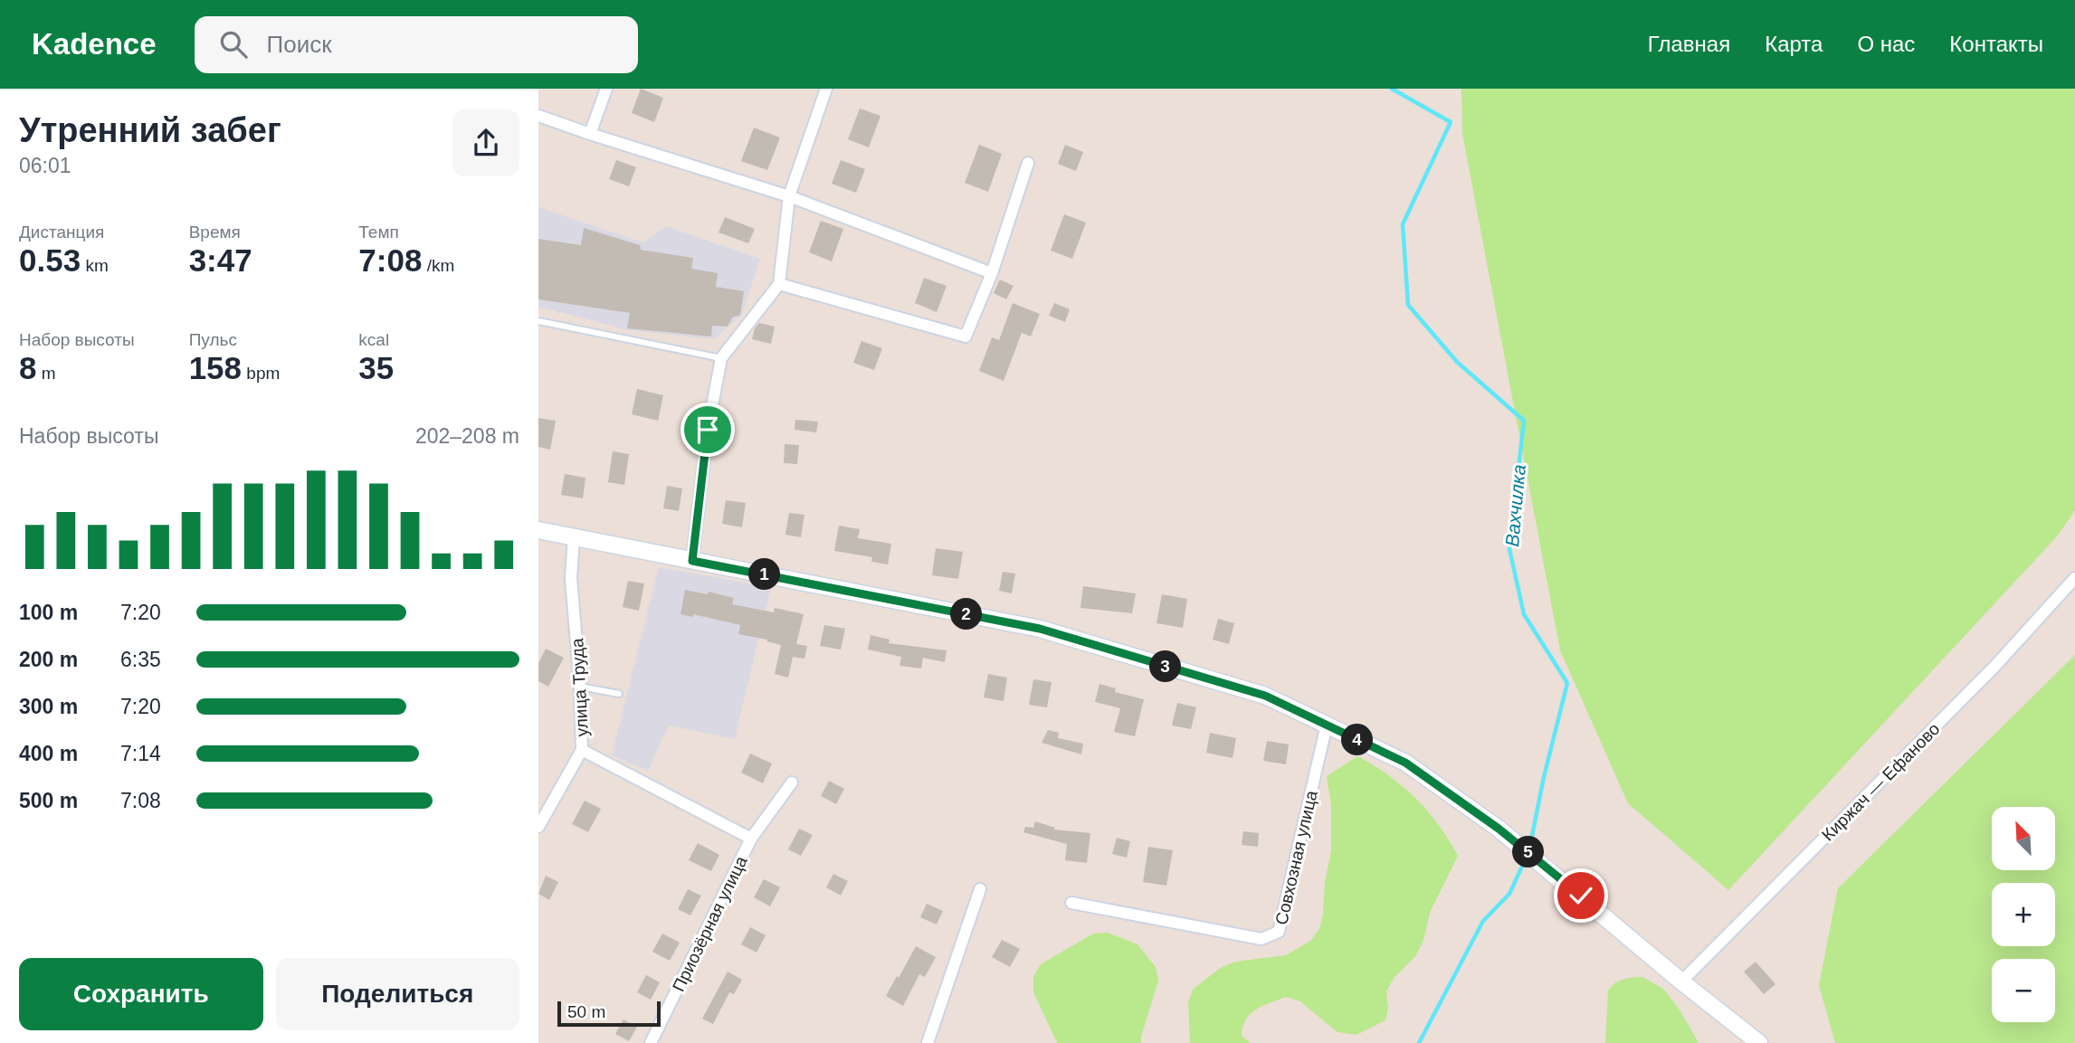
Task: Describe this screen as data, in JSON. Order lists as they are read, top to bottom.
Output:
{
  "streets": {
    "street": [
      "улица Труда",
      "Киржач — Ефаново",
      "Совхозная улица",
      "Приозёрная улица"
    ]
  },
  "crossings": [
    ["улица Труда", "Приозёрная улица"]
  ],
  "water": ["Вахчилка"],
  "scale_bar": "50 m",
  "north": "top left",
  "page": {
    "header": "Kadence",
    "search": "Поиск",
    "nav": [
      "Главная",
      "Карта",
      "О нас",
      "Контакты"
    ],
    "heading": ["Утренний забег", "06:01"],
    "stats": [
      ["Дистанция", "0.53 km"],
      ["Время", "3:47"],
      ["Темп", "7:08 /km"],
      ["Набор высоты", "8 m"],
      ["Пульс", "158 bpm"],
      ["kcal", "35"]
    ],
    "chart": ["Набор высоты", "202–208 m"],
    "pins": [
      "1",
      "2",
      "3",
      "4",
      "5"
    ],
    "list": [
      {
        "name": "100 m",
        "note": "7:20"
      },
      {
        "name": "200 m",
        "note": "6:35"
      },
      {
        "name": "300 m",
        "note": "7:20"
      },
      {
        "name": "400 m",
        "note": "7:14"
      },
      {
        "name": "500 m",
        "note": "7:08"
      }
    ],
    "map_buttons": ["+", "−"],
    "buttons": ["Сохранить", "Поделиться"],
    "scale": "50 m"
  }
}
